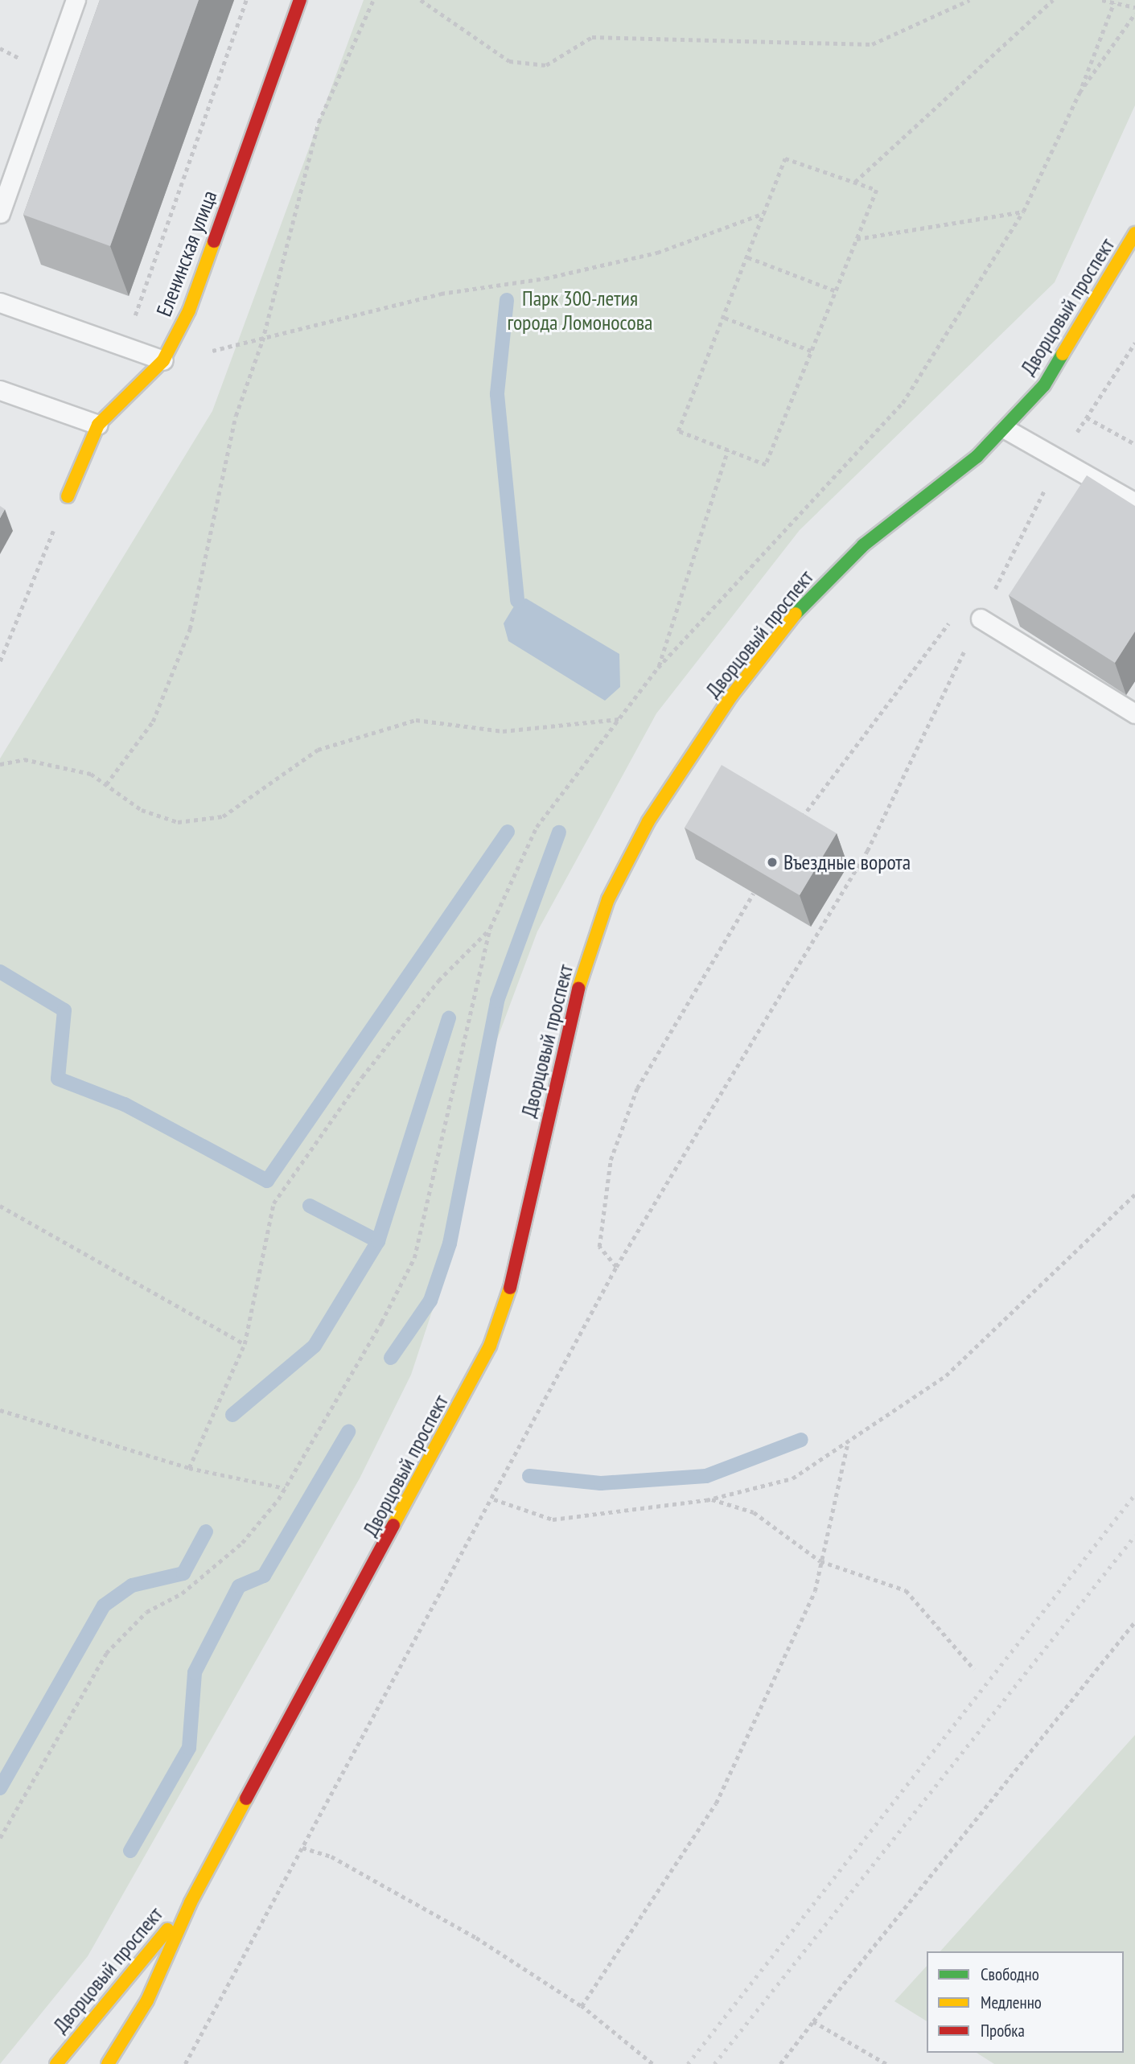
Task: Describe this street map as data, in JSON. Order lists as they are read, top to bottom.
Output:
{
  "streets": {
    "main road": ["Еленинская улица", "Дворцовый проспект"]
  },
  "parks": ["Парк 300-летия города Ломоносова"],
  "places": ["Въездные ворота"],
  "legend": ["Свободно", "Медленно", "Пробка"]
}
